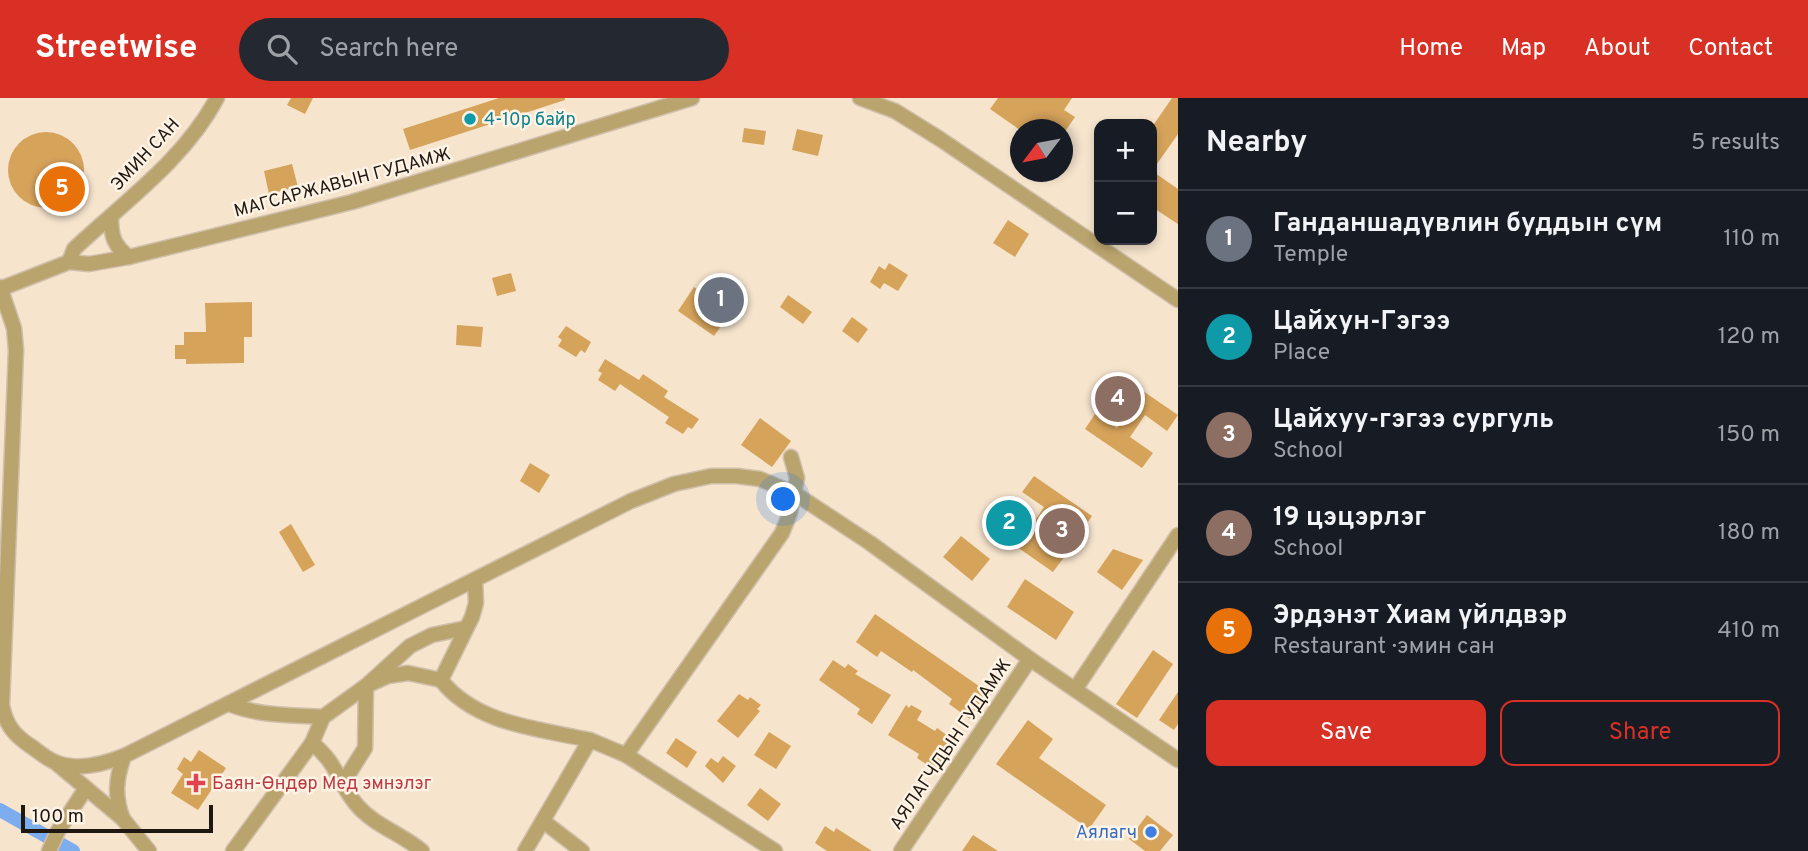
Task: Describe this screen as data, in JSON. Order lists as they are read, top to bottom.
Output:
{
  "streets": {
    "street": ["ЭМИН САН", "МАГСАРЖАВЫН ГУДАМЖ", "АЯЛАГЧДЫН ГУДАМЖ"]
  },
  "crossings": [
    ["ЭМИН САН", "МАГСАРЖАВЫН ГУДАМЖ"]
  ],
  "places": {
    "other": ["4-10р байр", "Аялагч"],
    "health": ["Баян-Өндөр Мед эмнэлэг"]
  },
  "scale_bar": "100 m",
  "north": "bottom left",
  "page": {
    "header": "Streetwise",
    "search": "Search here",
    "nav": [
      "Home",
      "Map",
      "About",
      "Contact"
    ],
    "heading": ["Nearby", "5 results"],
    "map_buttons": ["+", "−"],
    "pins": [
      "5",
      "1",
      "4",
      "2",
      "3"
    ],
    "list": [
      {
        "mark": "1",
        "name": "Ганданшадүвлин буддын сүм",
        "note": "Temple",
        "value": "110 m"
      },
      {
        "mark": "2",
        "name": "Цайхун-Гэгээ",
        "note": "Place",
        "value": "120 m"
      },
      {
        "mark": "3",
        "name": "Цайхуу-гэгээ сургуль",
        "note": "School",
        "value": "150 m"
      },
      {
        "mark": "4",
        "name": "19 цэцэрлэг",
        "note": "School",
        "value": "180 m"
      },
      {
        "mark": "5",
        "name": "Эрдэнэт Хиам үйлдвэр",
        "note": "Restaurant · эмин сан",
        "value": "410 m"
      }
    ],
    "buttons": ["Save", "Share"],
    "scale": "100 m"
  }
}
